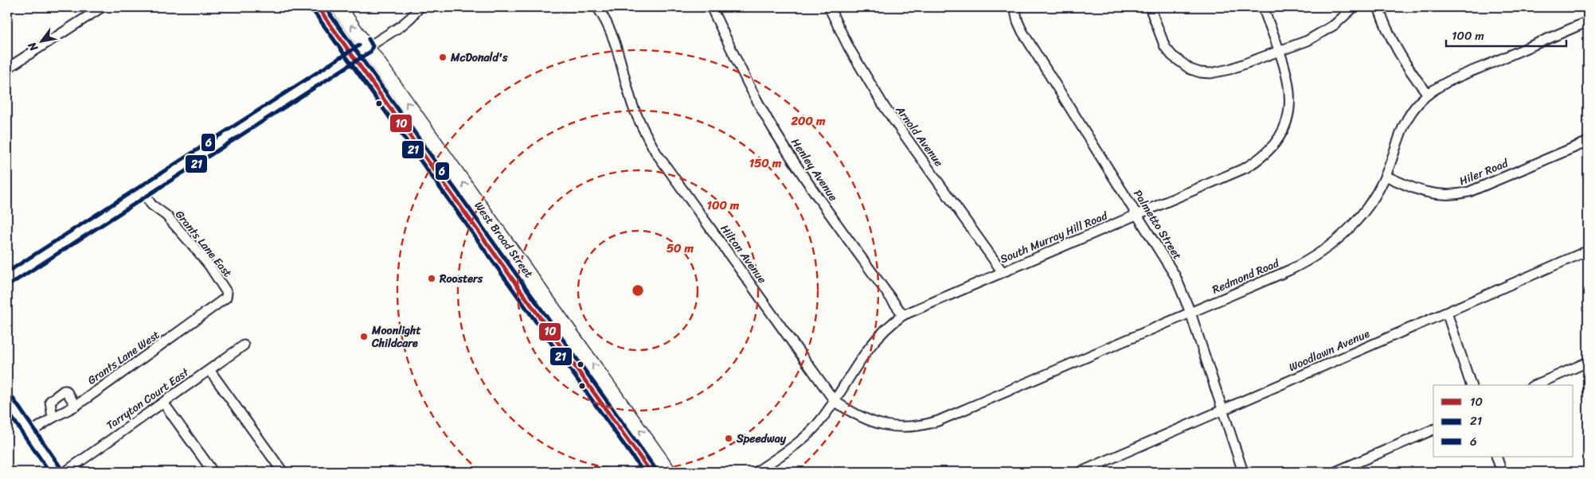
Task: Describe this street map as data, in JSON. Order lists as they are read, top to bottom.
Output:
{
  "streets": {
    "main road": ["West Broad Street"],
    "street": [
      "Arnold Avenue",
      "Henley Avenue",
      "Hiler Road",
      "Palmetto Street",
      "South Murray Hill Road",
      "Grants Lane East",
      "Hilton Avenue",
      "Redmond Road",
      "Woodlawn Avenue",
      "Grants Lane West",
      "Tarryton Court East"
    ]
  },
  "crossings": [
    ["Arnold Avenue", "South Murray Hill Road"],
    ["Henley Avenue", "South Murray Hill Road"],
    ["Hiler Road", "Redmond Road"],
    ["Palmetto Street", "South Murray Hill Road"],
    ["Palmetto Street", "Redmond Road"],
    ["Palmetto Street", "Woodlawn Avenue"],
    ["South Murray Hill Road", "Hilton Avenue"],
    ["South Murray Hill Road", "Redmond Road"],
    ["Grants Lane East", "Grants Lane West"],
    ["Hilton Avenue", "Redmond Road"]
  ],
  "places": [
    "McDonald's",
    "Roosters",
    "Moonlight Childcare",
    "Speedway"
  ],
  "lines": ["transit line 10", "transit line 6", "transit line 21"],
  "legend": ["10", "21", "6"],
  "scale_bar": "100 m",
  "north": "bottom left",
  "rings": [
    "200 m",
    "150 m",
    "100 m",
    "50 m"
  ]
}
